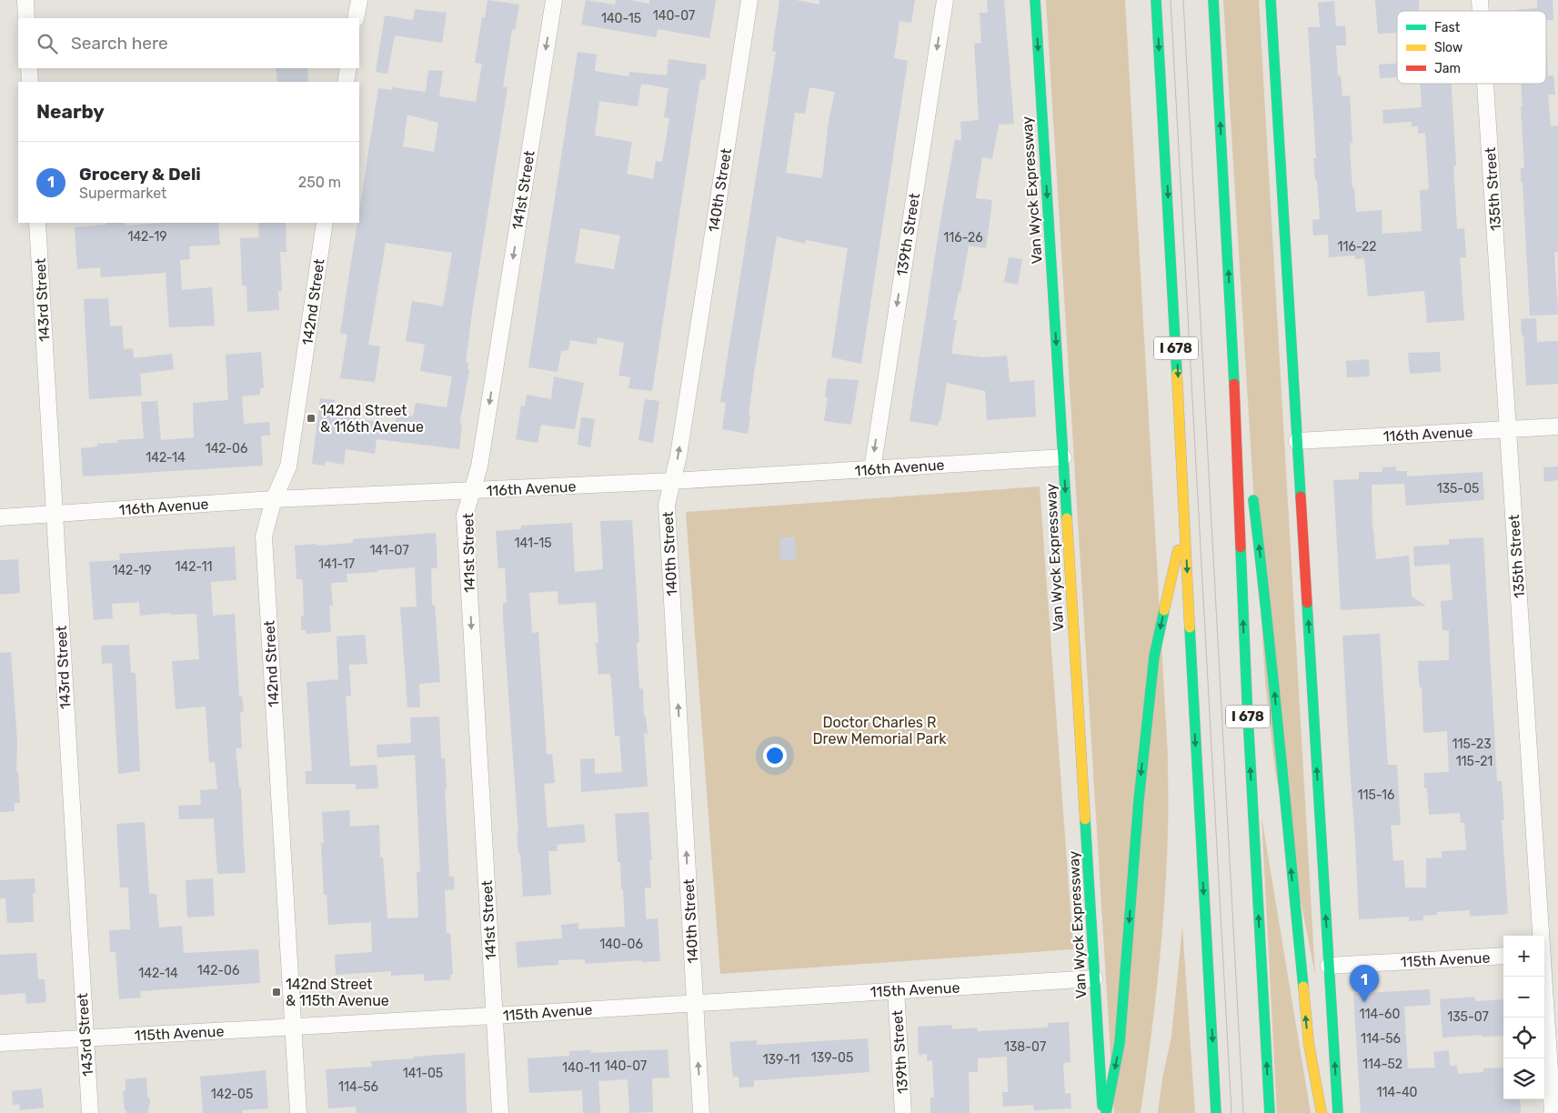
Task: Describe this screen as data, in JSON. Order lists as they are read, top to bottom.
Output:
{
  "streets": {
    "main road": ["Van Wyck Expressway", "I 678"],
    "street": [
      "135th Street",
      "141st Street",
      "140th Street",
      "139th Street",
      "143rd Street",
      "142nd Street",
      "116th Avenue",
      "115th Avenue"
    ]
  },
  "crossings": [
    ["135th Street", "116th Avenue"],
    ["141st Street", "116th Avenue"],
    ["141st Street", "115th Avenue"],
    ["140th Street", "116th Avenue"],
    ["140th Street", "115th Avenue"],
    ["Van Wyck Expressway", "116th Avenue"],
    ["Van Wyck Expressway", "115th Avenue"],
    ["139th Street", "116th Avenue"],
    ["139th Street", "115th Avenue"],
    ["143rd Street", "116th Avenue"],
    ["143rd Street", "115th Avenue"],
    ["142nd Street", "116th Avenue"],
    ["142nd Street", "115th Avenue"]
  ],
  "one_way": ["141st Street", "140th Street", "139th Street"],
  "parks": ["Doctor Charles R Drew Memorial Park"],
  "places": {
    "transit": ["142nd Street & 116th Avenue", "142nd Street & 115th Avenue"]
  },
  "house_numbers": [
    "140-07",
    "140-15",
    "142-19",
    "116-26",
    "116-22",
    "142-06",
    "142-14",
    "135-05",
    "141-15",
    "141-07",
    "141-17",
    "142-11",
    "142-19",
    "115-23",
    "115-21",
    "115-16",
    "140-06",
    "142-06",
    "142-14",
    "114-60",
    "135-07",
    "114-56",
    "138-07",
    "139-05",
    "139-11",
    "114-52",
    "140-07",
    "140-11",
    "141-05",
    "114-56",
    "114-40",
    "142-05"
  ],
  "legend": ["Fast", "Slow", "Jam"],
  "page": {
    "search": "Search here",
    "heading": "Nearby",
    "list": [
      {
        "mark": "1",
        "name": "Grocery & Deli",
        "note": "Supermarket",
        "value": "250 m"
      }
    ],
    "map_buttons": ["+", "−"],
    "pins": "1"
  }
}
